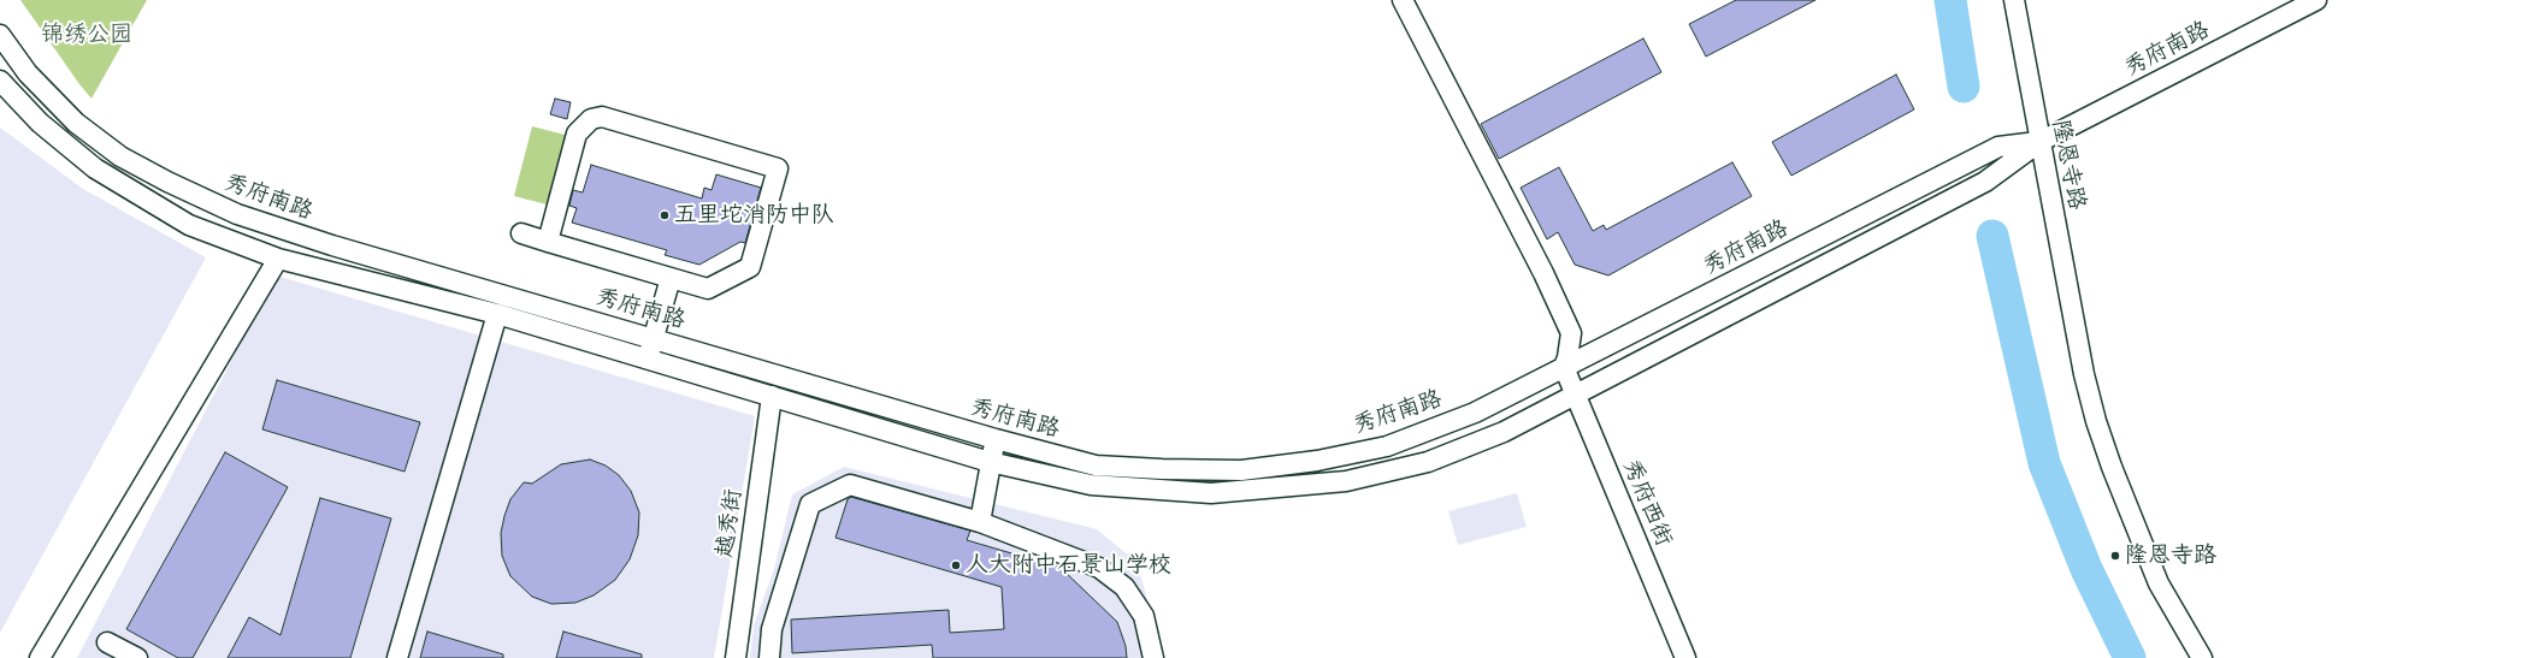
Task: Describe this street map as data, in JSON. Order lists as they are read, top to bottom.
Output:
{
  "streets": {
    "street": [
      "秀府南路",
      "隆恩寺路",
      "秀府西街",
      "越秀街"
    ]
  },
  "crossings": [
    ["秀府南路", "隆恩寺路"],
    ["秀府南路", "秀府西街"],
    ["秀府南路", "越秀街"]
  ],
  "parks": ["锦绣公园"],
  "places": ["五里坨消防中队", "隆恩寺路", "人大附中石景山学校"]
}
